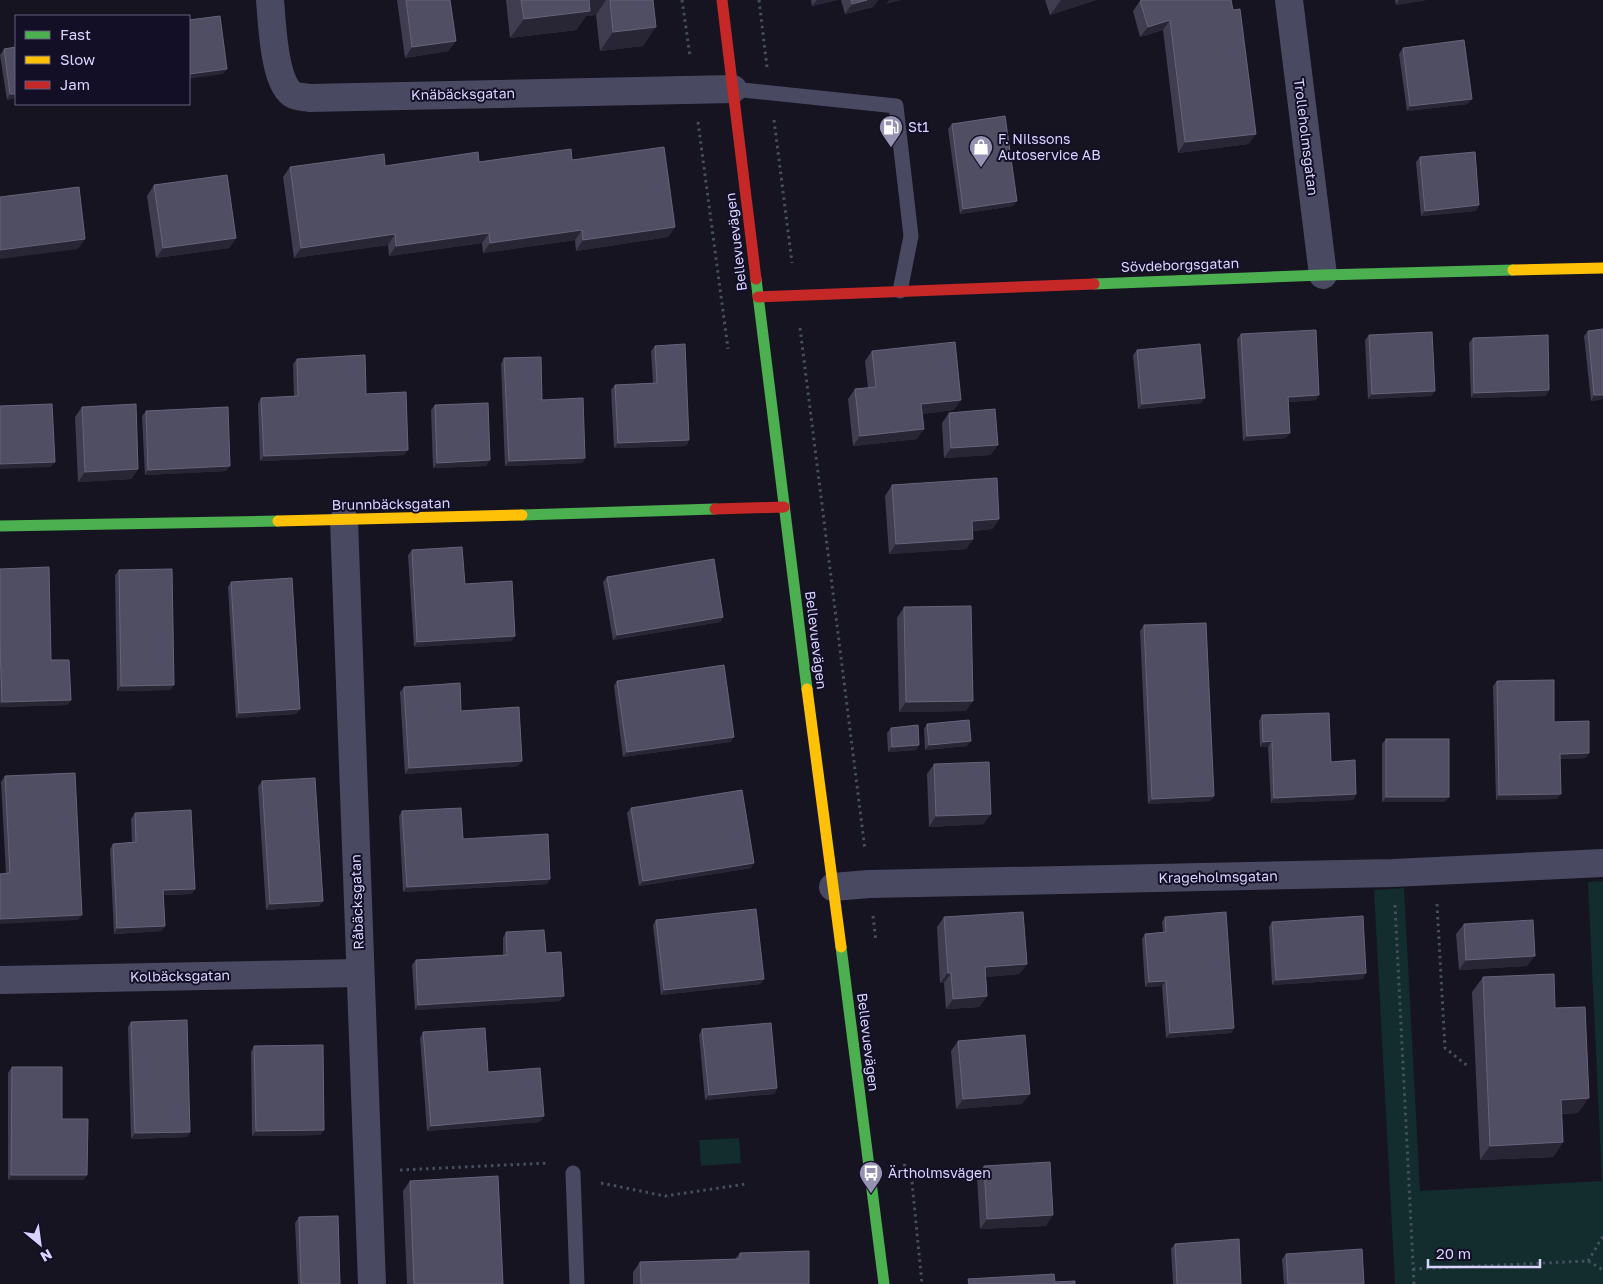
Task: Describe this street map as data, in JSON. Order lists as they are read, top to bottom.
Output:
{
  "streets": {
    "street": [
      "Knäbäcksgatan",
      "Trolleholmsgatan",
      "Bellevuevägen",
      "Sövdeborgsgatan",
      "Brunnbäcksgatan",
      "Krageholmsgatan",
      "Råbäcksgatan",
      "Kolbäcksgatan"
    ]
  },
  "crossings": [
    ["Knäbäcksgatan", "Bellevuevägen"],
    ["Trolleholmsgatan", "Sövdeborgsgatan"],
    ["Bellevuevägen", "Sövdeborgsgatan"],
    ["Bellevuevägen", "Brunnbäcksgatan"],
    ["Bellevuevägen", "Krageholmsgatan"],
    ["Brunnbäcksgatan", "Råbäcksgatan"],
    ["Råbäcksgatan", "Kolbäcksgatan"]
  ],
  "places": {
    "fuel station": ["St1"],
    "shop": ["F. Nilssons Autoservice AB"],
    "bus stop": ["Ärtholmsvägen"]
  },
  "legend": ["Fast", "Slow", "Jam"],
  "scale_bar": "20 m",
  "north": "bottom right"
}
